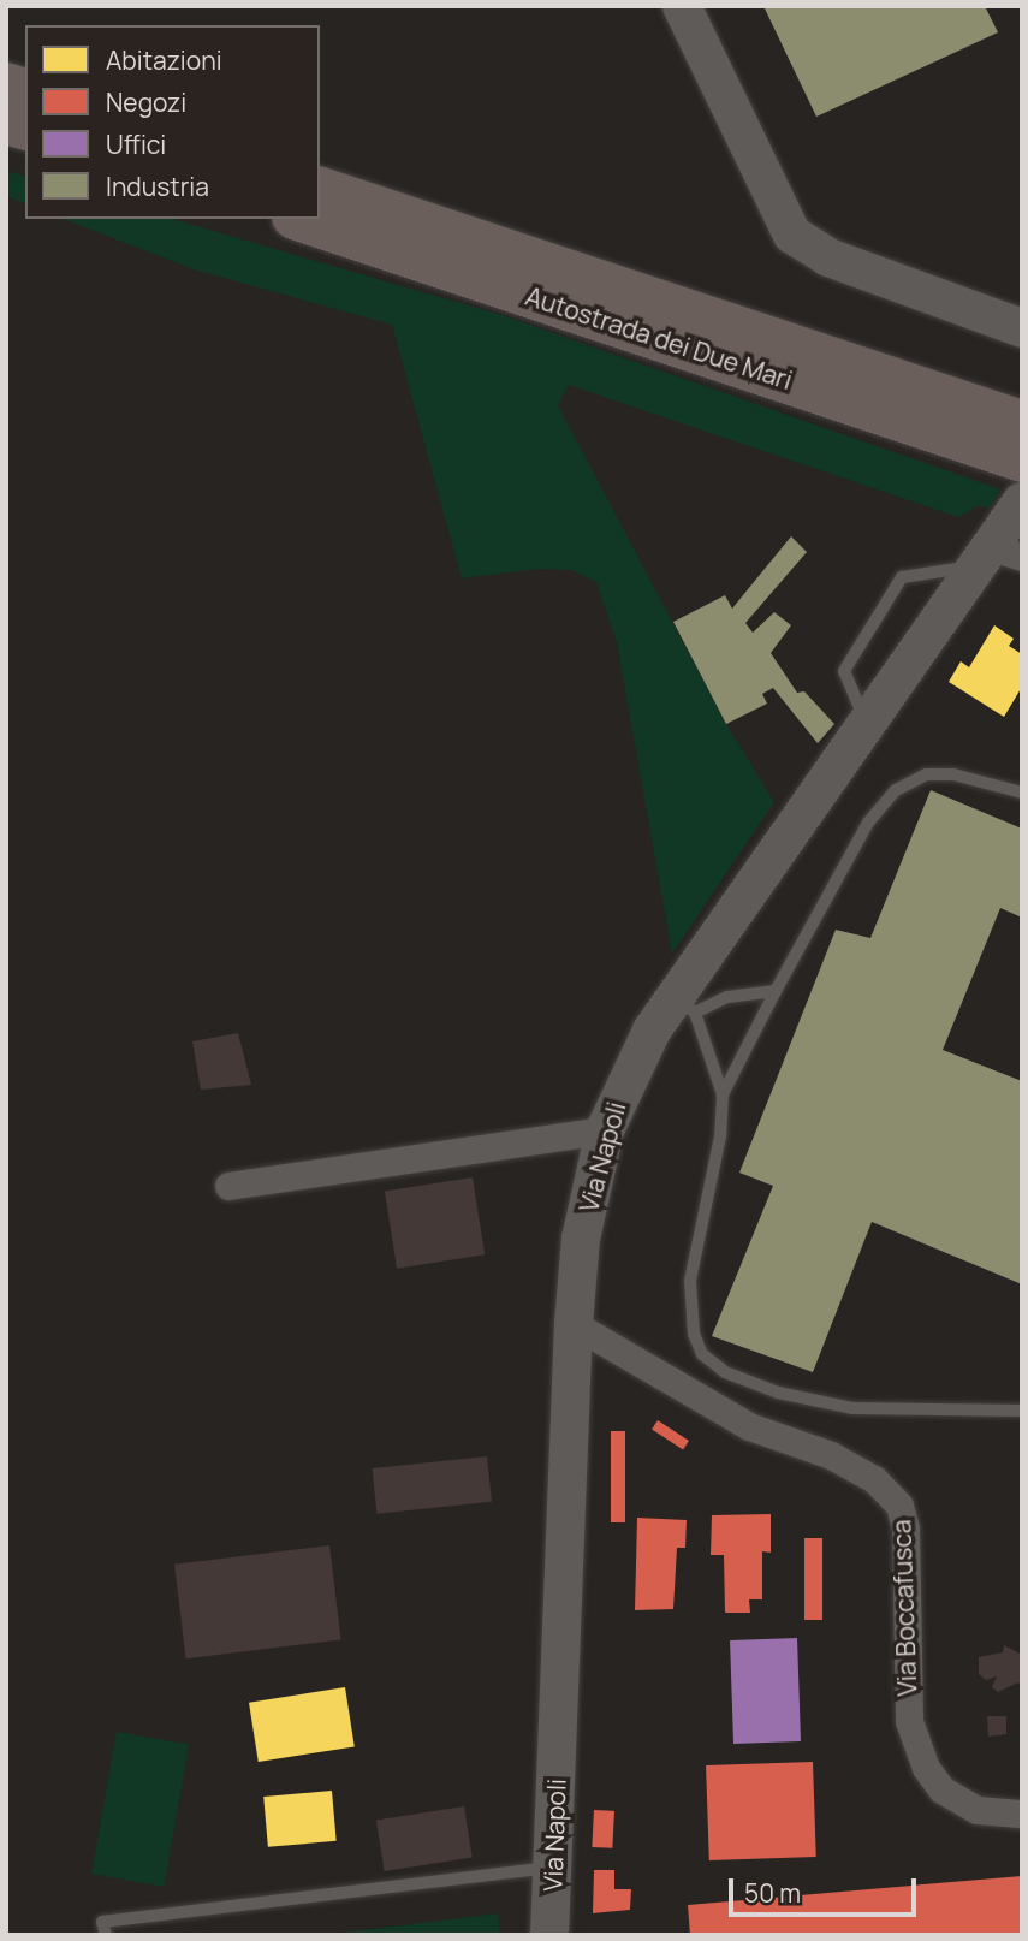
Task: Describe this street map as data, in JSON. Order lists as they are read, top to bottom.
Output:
{
  "streets": {
    "highway": ["Autostrada dei Due Mari"],
    "main road": ["Via Napoli"],
    "street": ["Via Boccafusca"]
  },
  "crossings": [
    ["Via Napoli", "Via Boccafusca"]
  ],
  "legend": [
    "Abitazioni",
    "Negozi",
    "Uffici",
    "Industria"
  ],
  "scale_bar": "50 m"
}
